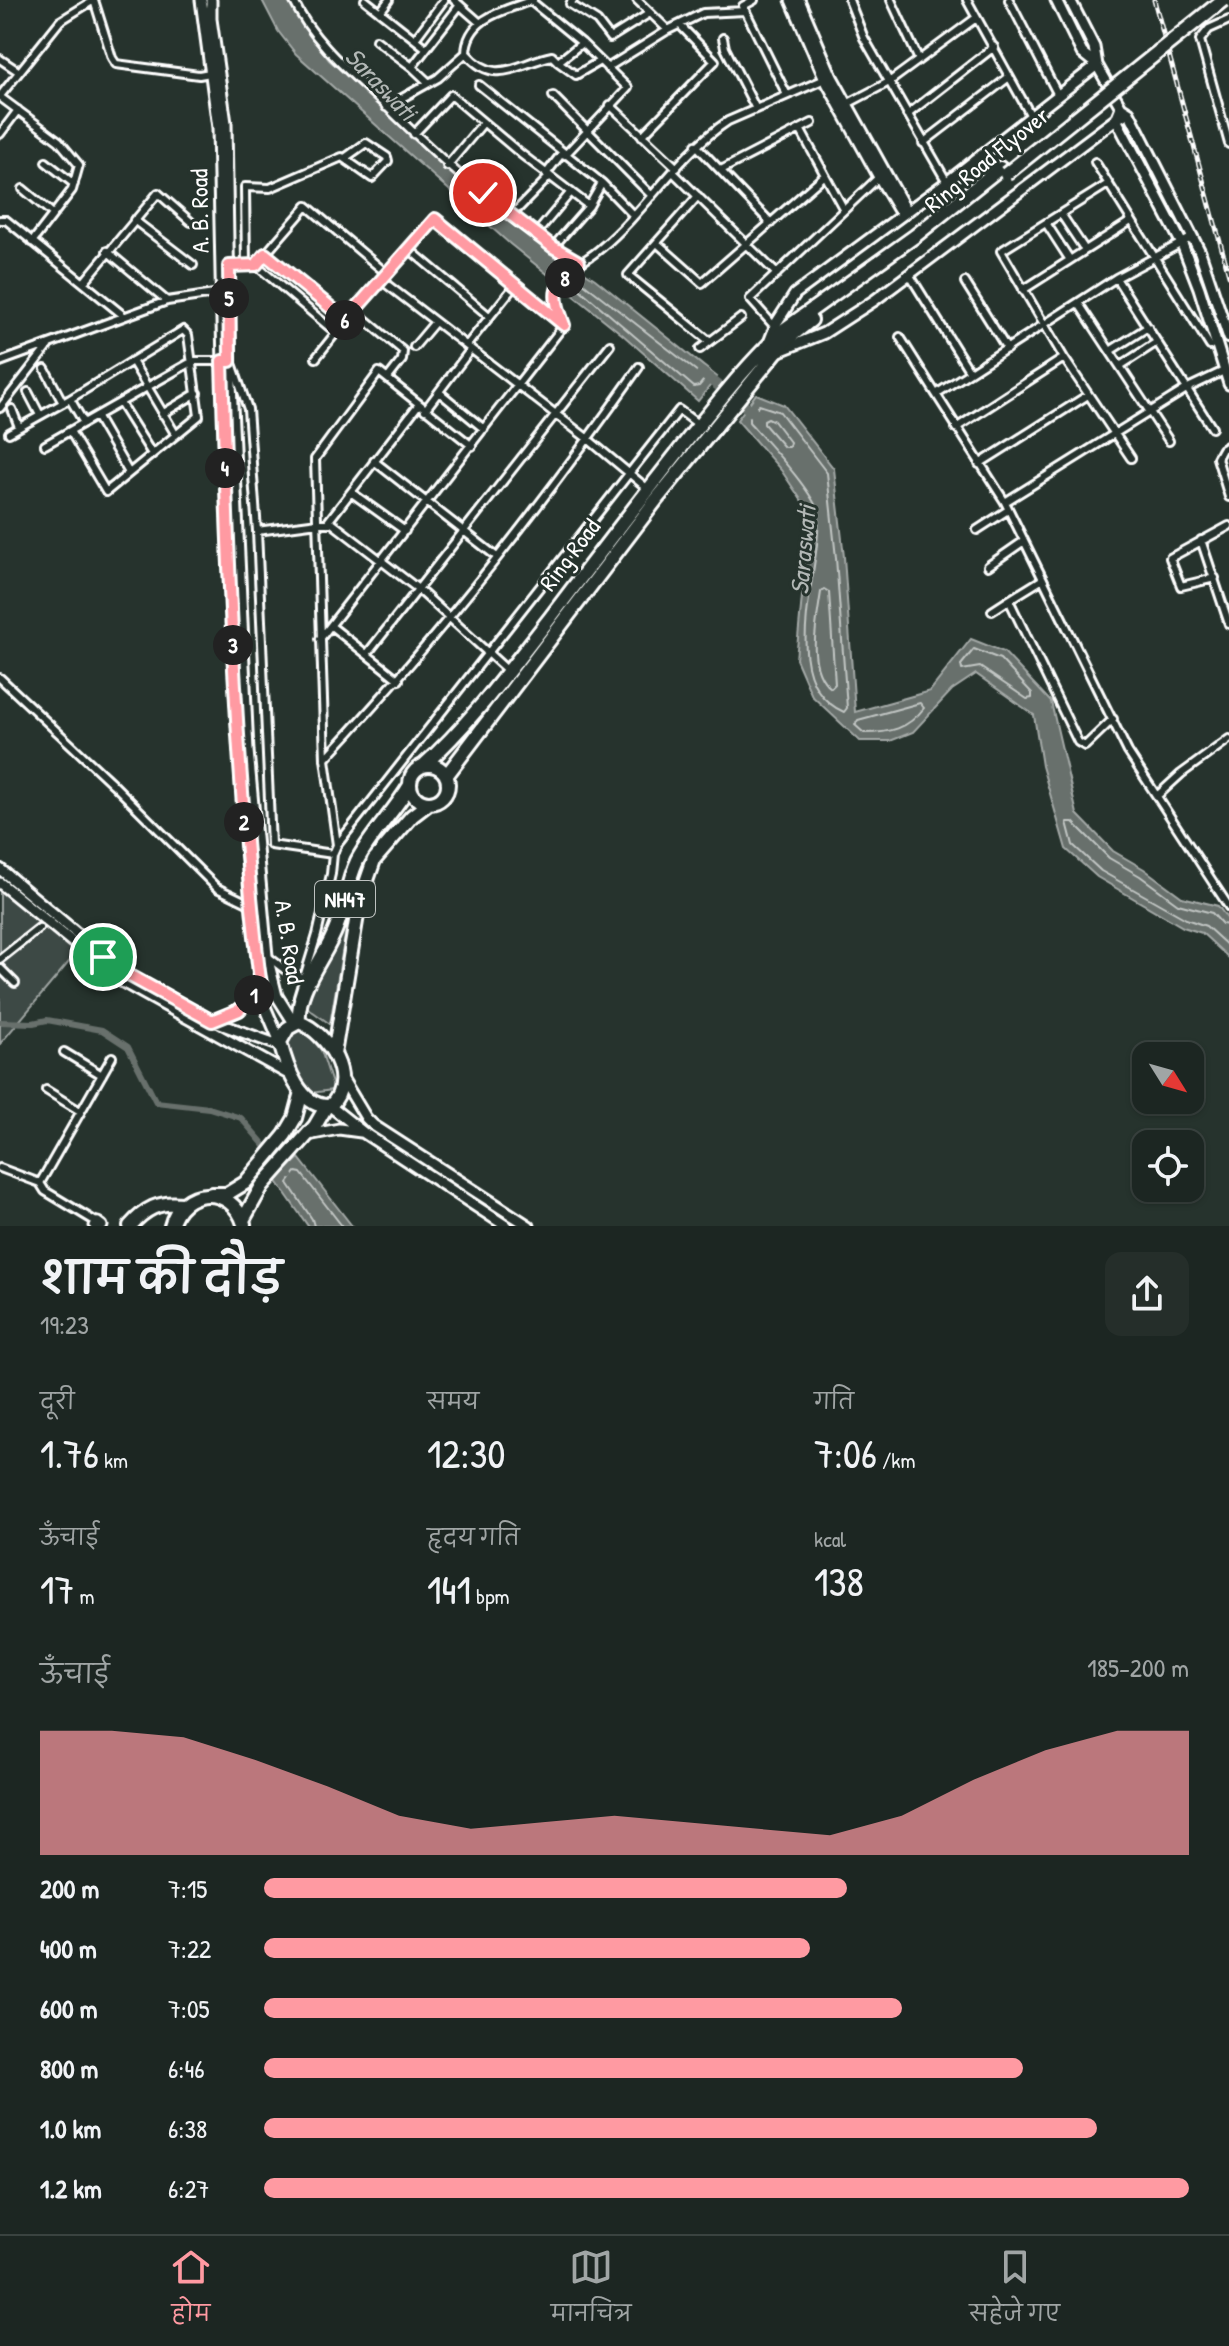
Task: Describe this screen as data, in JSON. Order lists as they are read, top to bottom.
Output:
{
  "streets": {
    "highway": ["Ring Road Flyover", "Ring Road", "NH47"],
    "main road": ["A. B. Road"]
  },
  "crossings": [
    ["Ring Road Flyover", "Ring Road"],
    ["Ring Road", "NH47"]
  ],
  "water": ["Saraswati"],
  "north": "bottom right",
  "page": {
    "pins": [
      "8",
      "5",
      "6",
      "4",
      "3",
      "2",
      "1"
    ],
    "heading": ["शाम की दौड़", "19:23"],
    "stats": [
      ["दूरी", "1.76 km"],
      ["समय", "12:30"],
      ["गति", "7:06 /km"],
      ["ऊँचाई", "17 m"],
      ["हृदय गति", "141 bpm"],
      ["kcal", "138"]
    ],
    "chart": ["ऊँचाई", "185–200 m"],
    "list": [
      {
        "name": "200 m",
        "note": "7:15"
      },
      {
        "name": "400 m",
        "note": "7:22"
      },
      {
        "name": "600 m",
        "note": "7:05"
      },
      {
        "name": "800 m",
        "note": "6:46"
      },
      {
        "name": "1.0 km",
        "note": "6:38"
      },
      {
        "name": "1.2 km",
        "note": "6:27"
      }
    ],
    "tabs": ["होम", "मानचित्र", "सहेजे गए"]
  }
}
